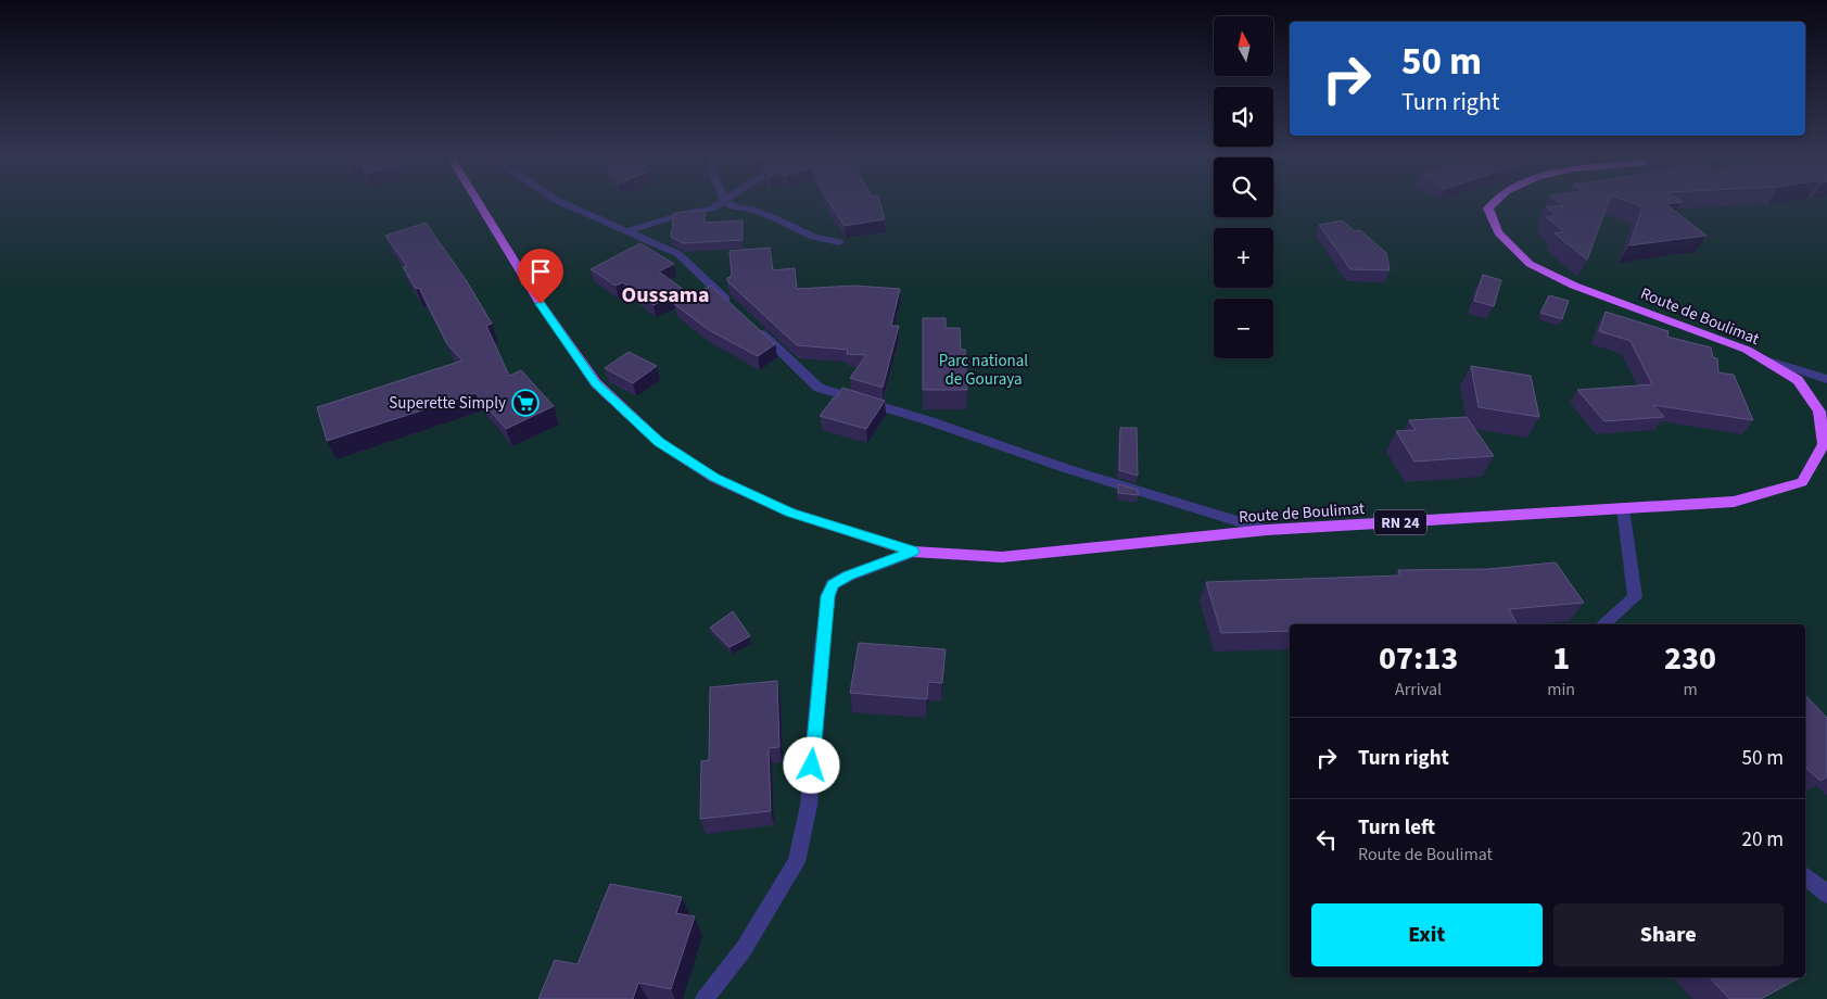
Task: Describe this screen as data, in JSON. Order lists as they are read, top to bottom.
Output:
{
  "streets": {
    "main road": ["Route de Boulimat", "RN 24"]
  },
  "districts": ["Oussama"],
  "parks": ["Parc national de Gouraya"],
  "places": {
    "supermarket": ["Superette Simply"]
  },
  "north": "top",
  "page": {
    "map_buttons": ["+", "−"],
    "turn": ["50 m", "Turn right"],
    "eta": [
      "07:13",
      "Arrival",
      "1",
      "min",
      "230",
      "m"
    ],
    "list": [
      {
        "name": "Turn right",
        "value": "50 m"
      },
      {
        "name": "Turn left",
        "note": "Route de Boulimat",
        "value": "20 m"
      }
    ],
    "buttons": ["Exit", "Share"]
  }
}
